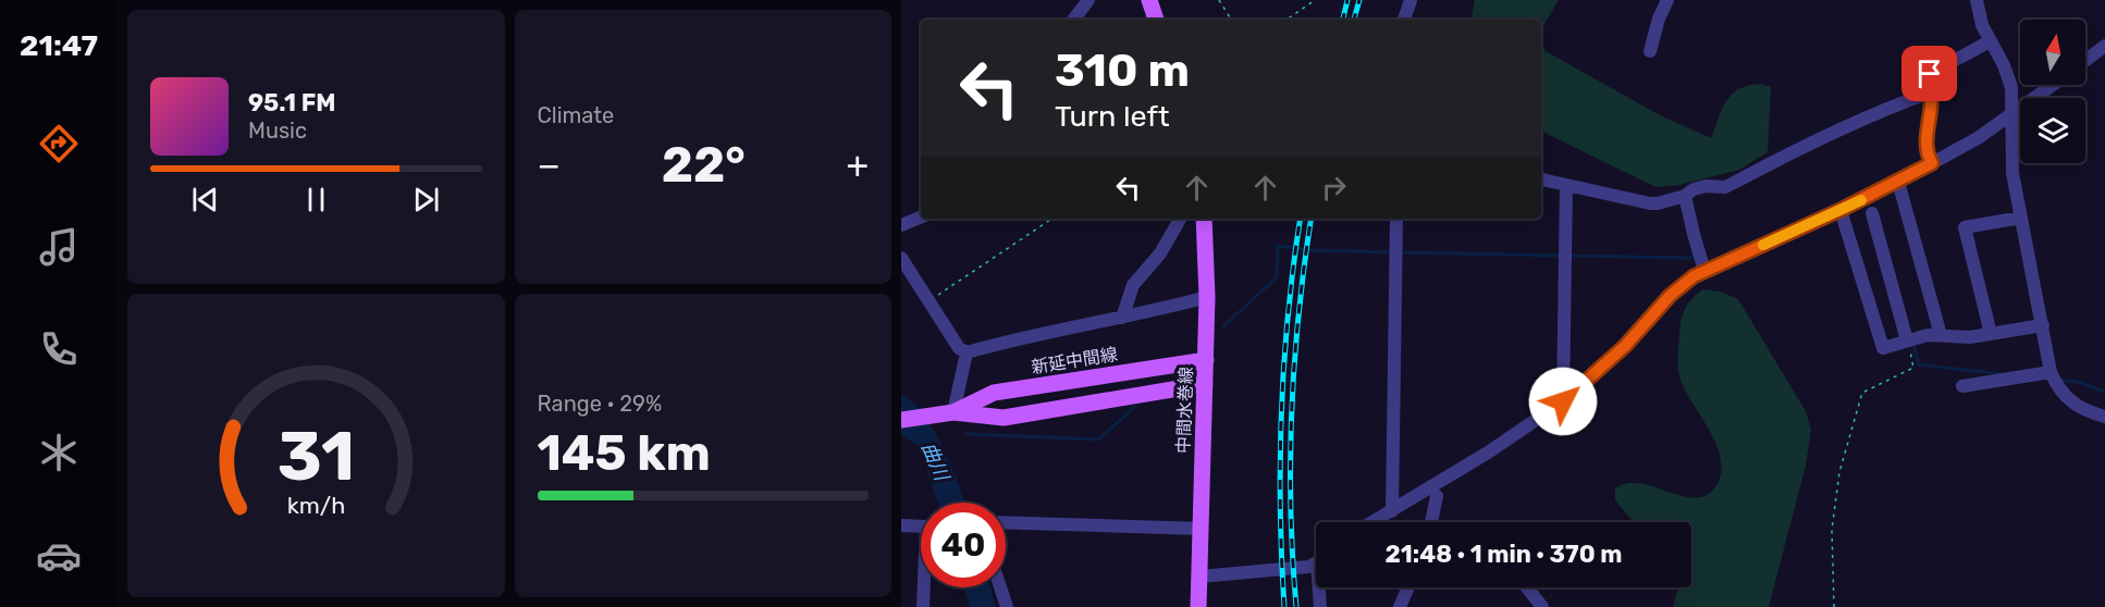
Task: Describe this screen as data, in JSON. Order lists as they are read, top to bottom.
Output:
{
  "streets": {
    "main road": ["新延中間線", "中間水巻線"]
  },
  "crossings": [
    ["新延中間線", "中間水巻線"]
  ],
  "water": ["曲川"],
  "north": "top",
  "page": {
    "tabs": "21:47",
    "tile": [
      "Climate",
      ["Range · 29%", "145 km"]
    ],
    "turn": ["310 m", "Turn left"],
    "song": ["95.1 FM", "Music"],
    "heat": ["−", "22°", "+"],
    "limit": "40",
    "trip": "21:48 · 1 min · 370 m",
    "gauge": ["31", "km/h"]
  }
}
